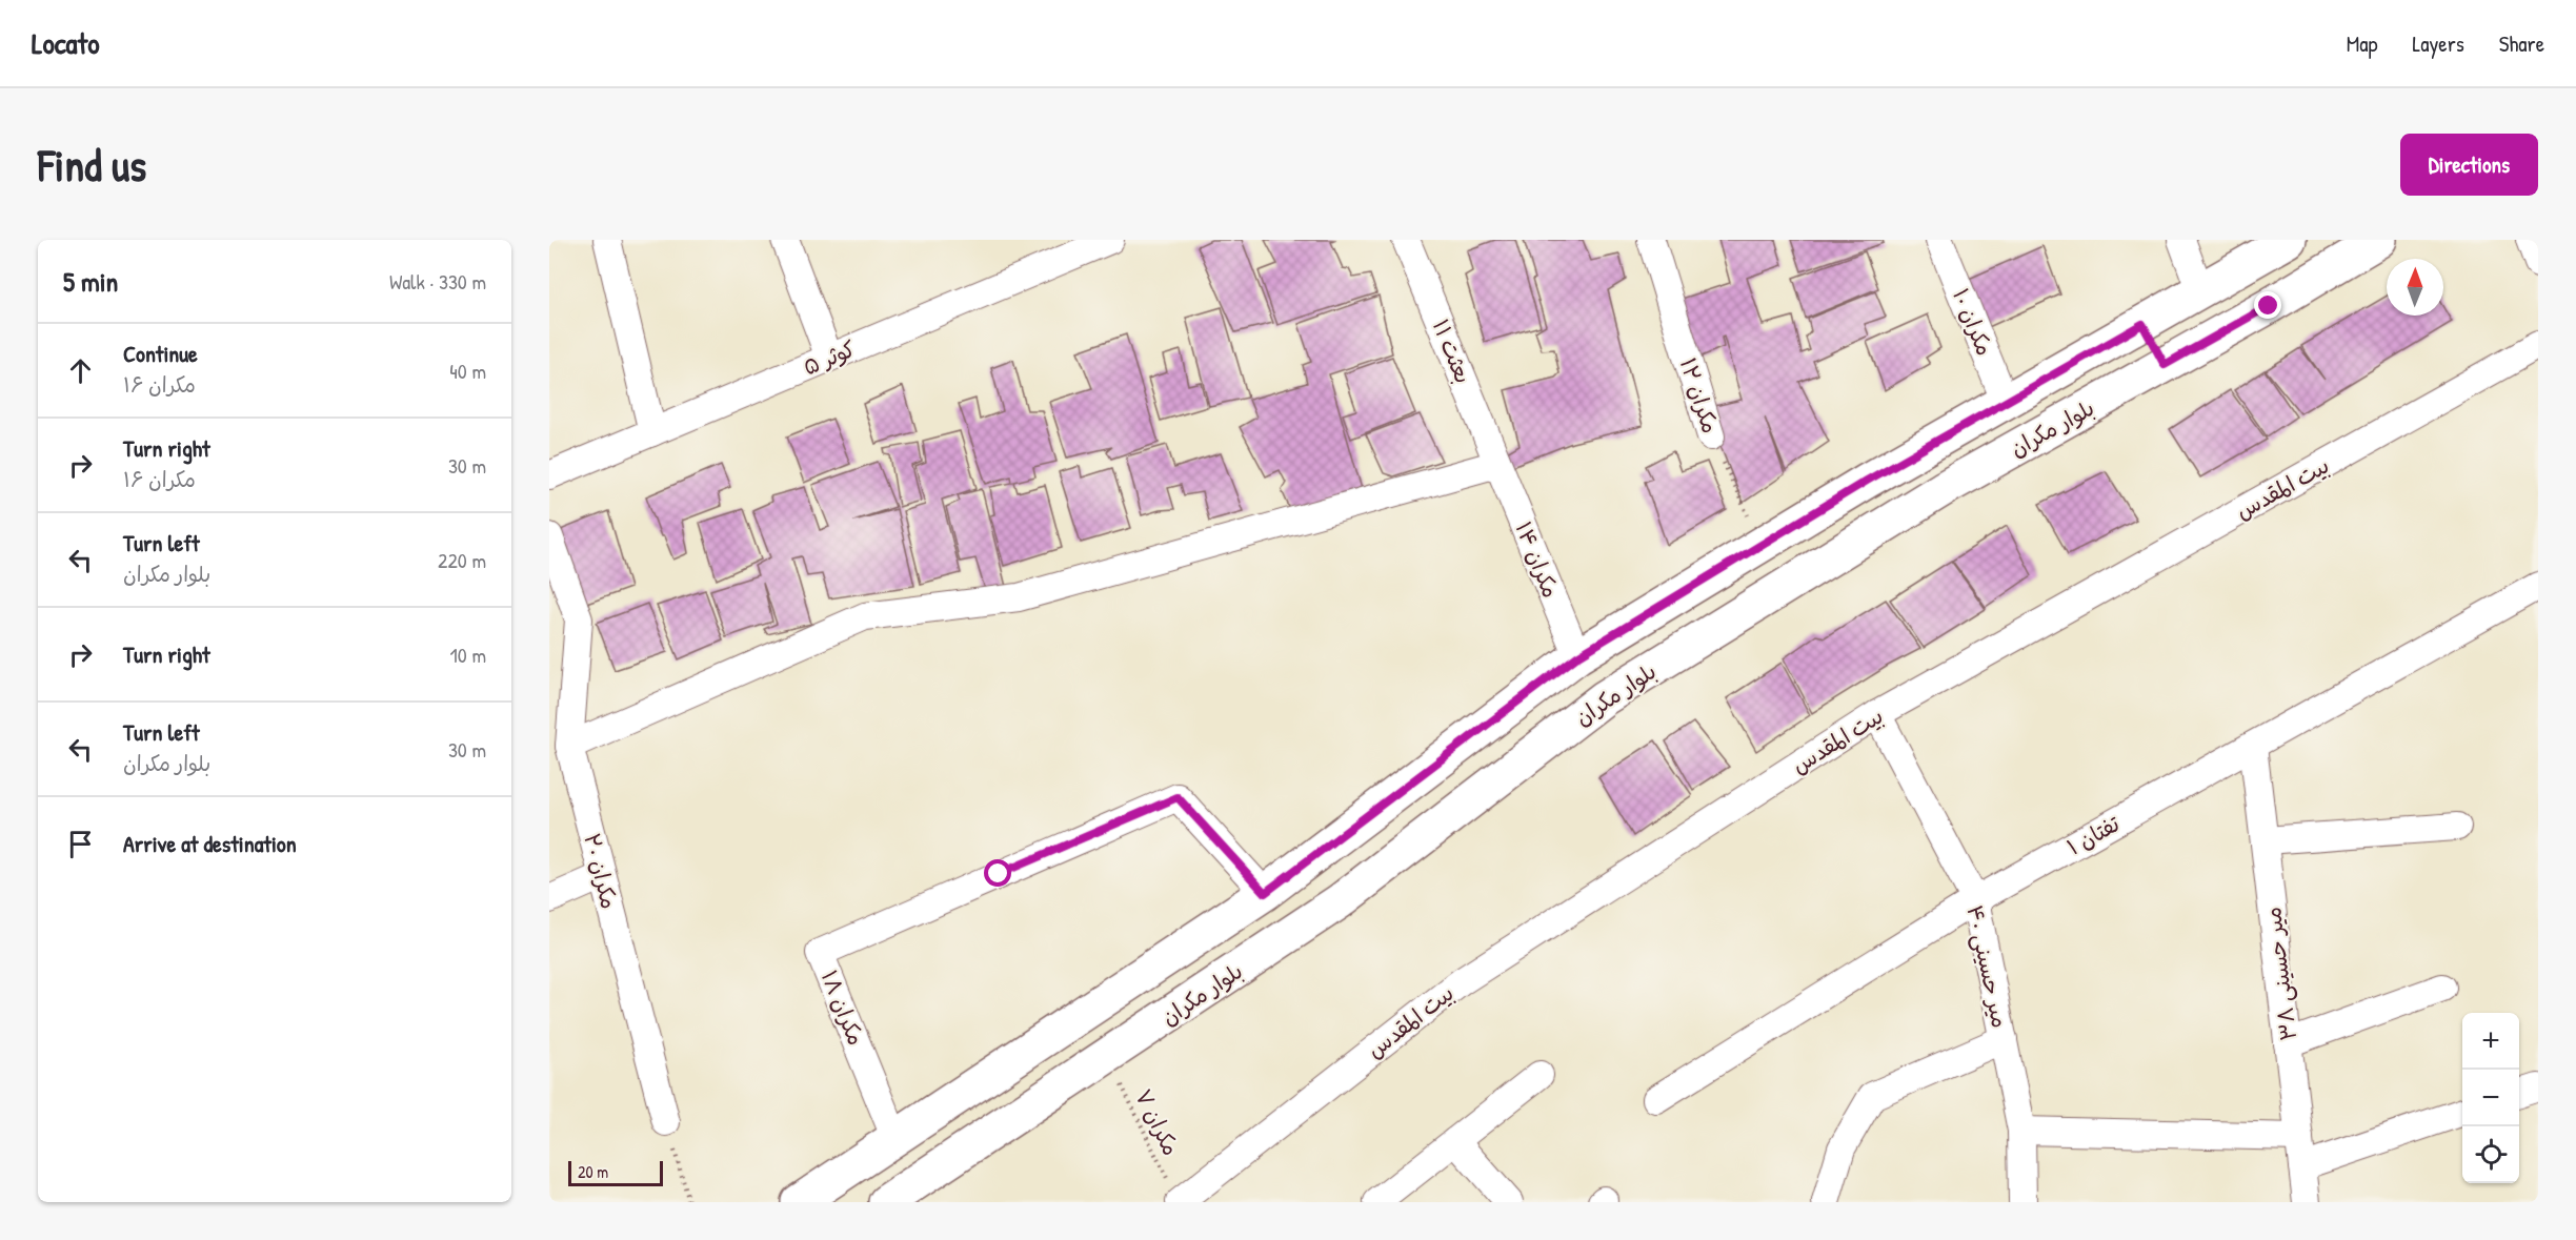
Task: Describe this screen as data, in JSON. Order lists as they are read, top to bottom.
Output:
{
  "streets": {
    "street": [
      "مکران ۱۰",
      "بعثت ۱۱",
      "کوثر ۵",
      "مکران ۱۲",
      "بلوار مکران",
      "بیت المقدس",
      "مکران ۱۴",
      "تفتان ۱",
      "مکران ۲۰",
      "میر حسینی ۴۰",
      "میر حسینی ۳۸",
      "مکران ۱۸"
    ],
    "path": ["مکران ۷"]
  },
  "crossings": [
    ["مکران ۱۰", "بلوار مکران"],
    ["بعثت ۱۱", "مکران ۱۴"],
    ["مکران ۱۲", "بلوار مکران"],
    ["بلوار مکران", "مکران ۱۴"],
    ["بلوار مکران", "مکران ۱۸"],
    ["بلوار مکران", "مکران ۷"],
    ["بیت المقدس", "میر حسینی ۴۰"],
    ["بیت المقدس", "مکران ۷"],
    ["تفتان ۱", "میر حسینی ۴۰"],
    ["تفتان ۱", "میر حسینی ۳۸"]
  ],
  "scale_bar": "20 m",
  "north": "top",
  "page": {
    "header": "Locato",
    "nav": ["Map", "Layers", "Share"],
    "buttons": "Directions",
    "title": "Find us",
    "heading": ["5 min", "Walk · 330 m"],
    "list": [
      ["Continue", "مکران ۱۶", "40 m"],
      ["Turn right", "مکران ۱۶", "30 m"],
      ["Turn left", "بلوار مکران", "220 m"],
      ["Turn right", "10 m"],
      ["Turn left", "بلوار مکران", "30 m"],
      "Arrive at destination"
    ],
    "map_buttons": ["+", "−"],
    "scale": "20 m"
  }
}
